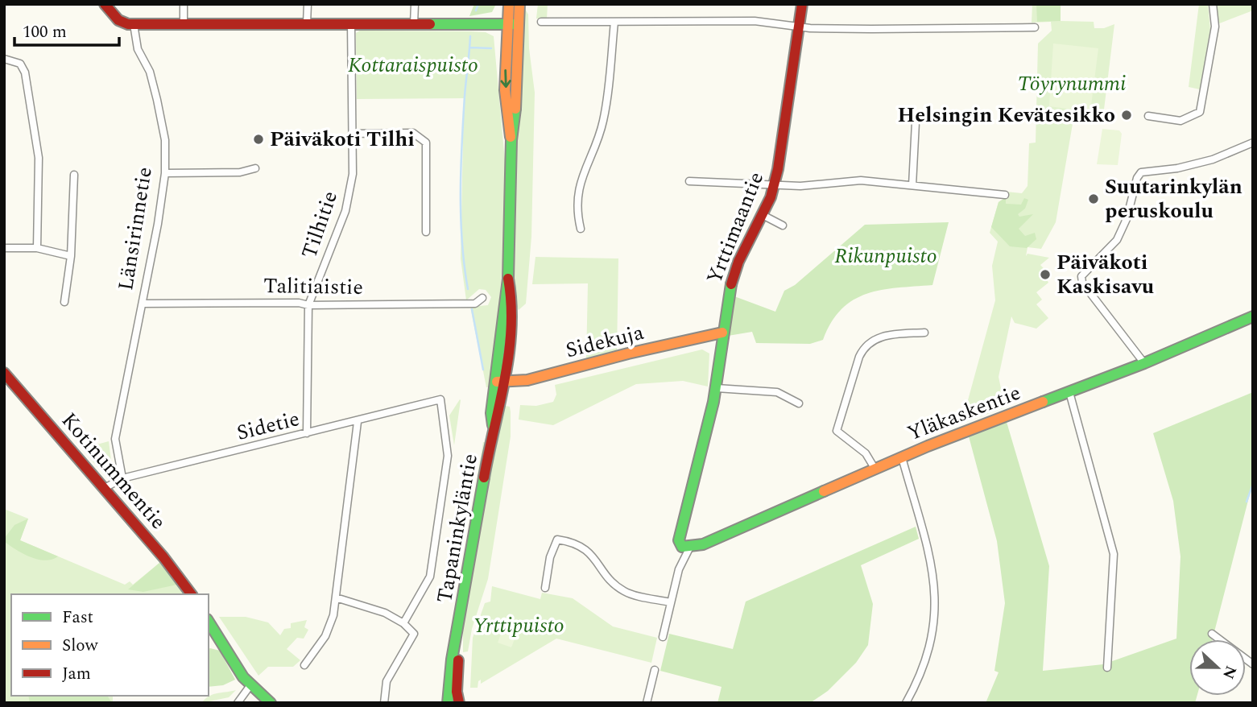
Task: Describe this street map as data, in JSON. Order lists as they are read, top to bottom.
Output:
{
  "streets": {
    "street": [
      "Tilhitie",
      "Yrttimaantie",
      "Länsirinnetie",
      "Talitiaistie",
      "Sidekuja",
      "Yläkaskentie",
      "Sidetie",
      "Kotinummentie",
      "Tapaninkyläntie"
    ]
  },
  "crossings": [
    ["Tilhitie", "Talitiaistie"],
    ["Tilhitie", "Sidetie"],
    ["Yrttimaantie", "Sidekuja"],
    ["Yrttimaantie", "Yläkaskentie"],
    ["Länsirinnetie", "Talitiaistie"],
    ["Länsirinnetie", "Sidetie"],
    ["Sidekuja", "Tapaninkyläntie"],
    ["Sidetie", "Kotinummentie"]
  ],
  "parks": [
    "Kottaraispuisto",
    "Töyrynummi",
    "Rikunpuisto",
    "Yrttipuisto"
  ],
  "places": [
    "Helsingin Kevätesikko",
    "Päiväkoti Tilhi",
    "Suutarinkylän peruskoulu",
    "Päiväkoti Kaskisavu"
  ],
  "legend": ["Fast", "Slow", "Jam"],
  "scale_bar": "100 m",
  "north": "right"
}
